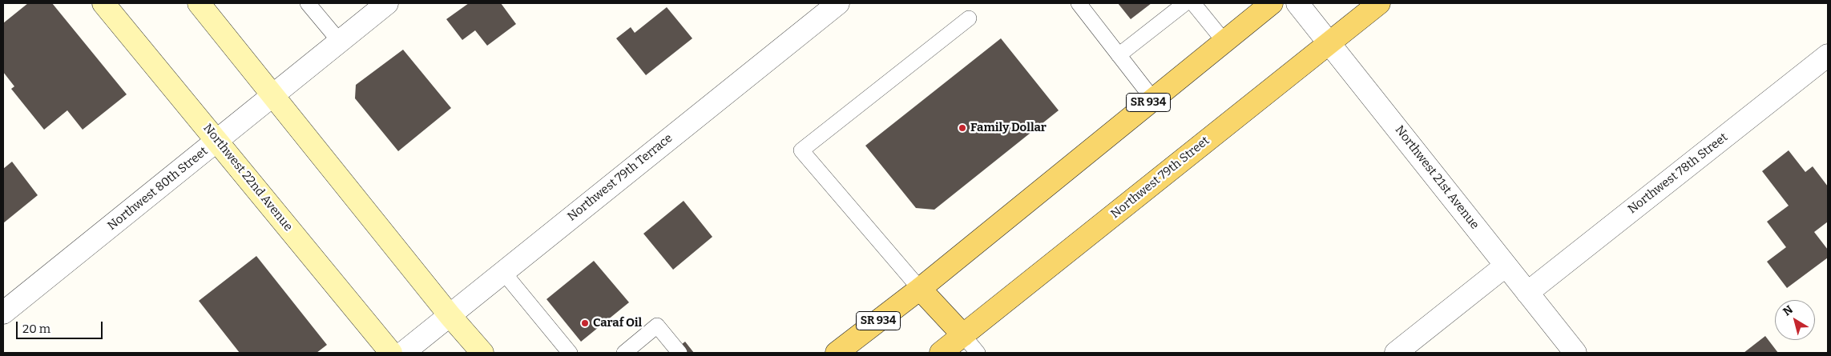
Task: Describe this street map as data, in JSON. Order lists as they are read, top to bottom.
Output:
{
  "streets": {
    "main road": ["SR 934", "Northwest 22nd Avenue", "Northwest 79th Street"],
    "street": [
      "Northwest 78th Street",
      "Northwest 79th Terrace",
      "Northwest 21st Avenue",
      "Northwest 80th Street"
    ]
  },
  "crossings": [
    ["Northwest 78th Street", "Northwest 21st Avenue"],
    ["Northwest 22nd Avenue", "Northwest 80th Street"],
    ["Northwest 79th Street", "Northwest 21st Avenue"]
  ],
  "places": ["Family Dollar", "Caraf Oil"],
  "scale_bar": "20 m",
  "north": "top left"
}
